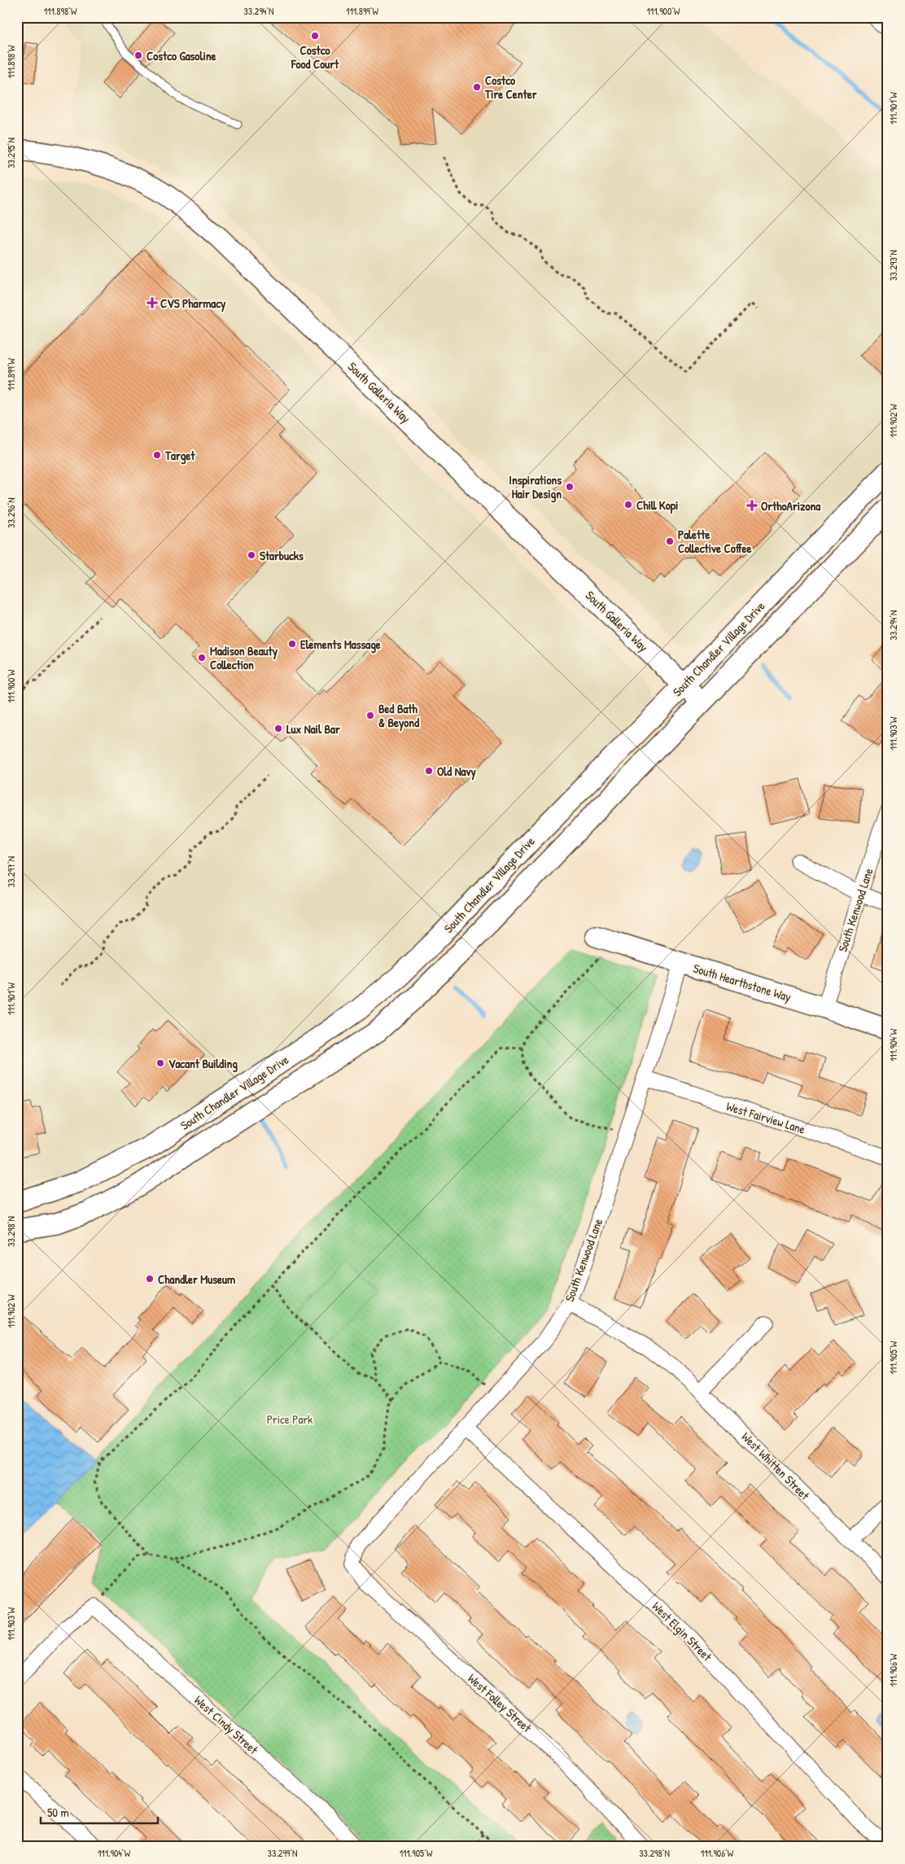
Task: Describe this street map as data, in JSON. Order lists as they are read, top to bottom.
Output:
{
  "streets": {
    "street": [
      "South Galleria Way",
      "South Chandler Village Drive",
      "South Kenwood Lane",
      "South Hearthstone Way",
      "West Fairview Lane",
      "West Whitten Street",
      "West Elgin Street",
      "West Folley Street",
      "West Cindy Street"
    ]
  },
  "crossings": [
    ["South Galleria Way", "South Chandler Village Drive"],
    ["South Kenwood Lane", "South Hearthstone Way"],
    ["South Kenwood Lane", "West Fairview Lane"],
    ["South Kenwood Lane", "West Whitten Street"],
    ["South Kenwood Lane", "West Elgin Street"],
    ["South Kenwood Lane", "West Folley Street"]
  ],
  "parks": ["Price Park"],
  "places": {
    "other": [
      "Costco Food Court",
      "Costco Gasoline",
      "Costco Tire Center",
      "Target",
      "Inspirations Hair Design",
      "Chill Kopi",
      "Palette Collective Coffee",
      "Starbucks",
      "Elements Massage",
      "Madison Beauty Collection",
      "Bed Bath & Beyond",
      "Lux Nail Bar",
      "Old Navy",
      "Vacant Building",
      "Chandler Museum"
    ],
    "health": ["CVS Pharmacy", "OrthoArizona"]
  },
  "scale_bar": "50 m",
  "coordinates": [
    "111.898°W",
    "33.294°N",
    "111.899°W",
    "111.900°W",
    "111.901°W",
    "33.295°N",
    "33.293°N",
    "111.902°W",
    "33.296°N",
    "111.903°W",
    "33.297°N",
    "111.904°W",
    "33.298°N",
    "111.905°W",
    "111.906°W",
    "33.299°N"
  ]
}
